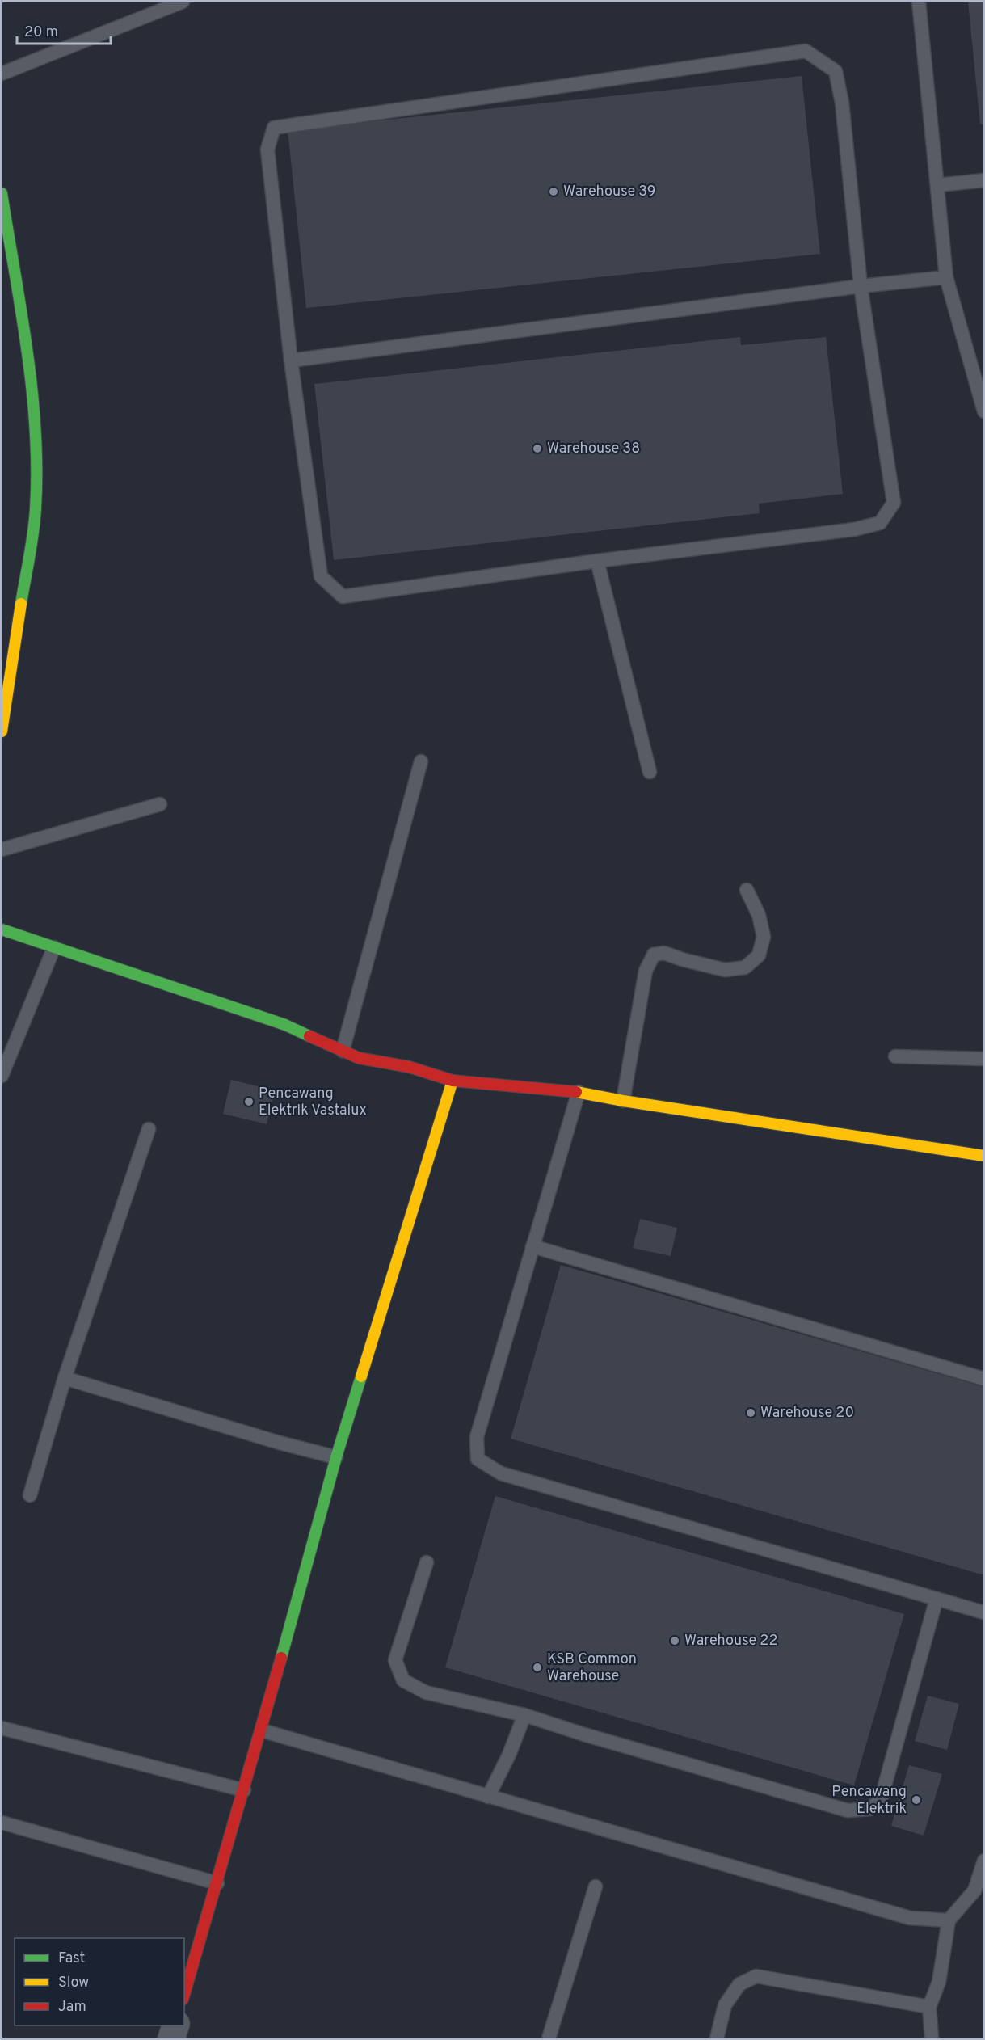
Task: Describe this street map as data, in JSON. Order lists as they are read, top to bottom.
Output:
{
  "places": [
    "Warehouse 39",
    "Warehouse 38",
    "Pencawang Elektrik Vastalux",
    "Warehouse 20",
    "Warehouse 22",
    "KSB Common Warehouse",
    "Pencawang Elektrik"
  ],
  "legend": ["Fast", "Slow", "Jam"],
  "scale_bar": "20 m"
}
